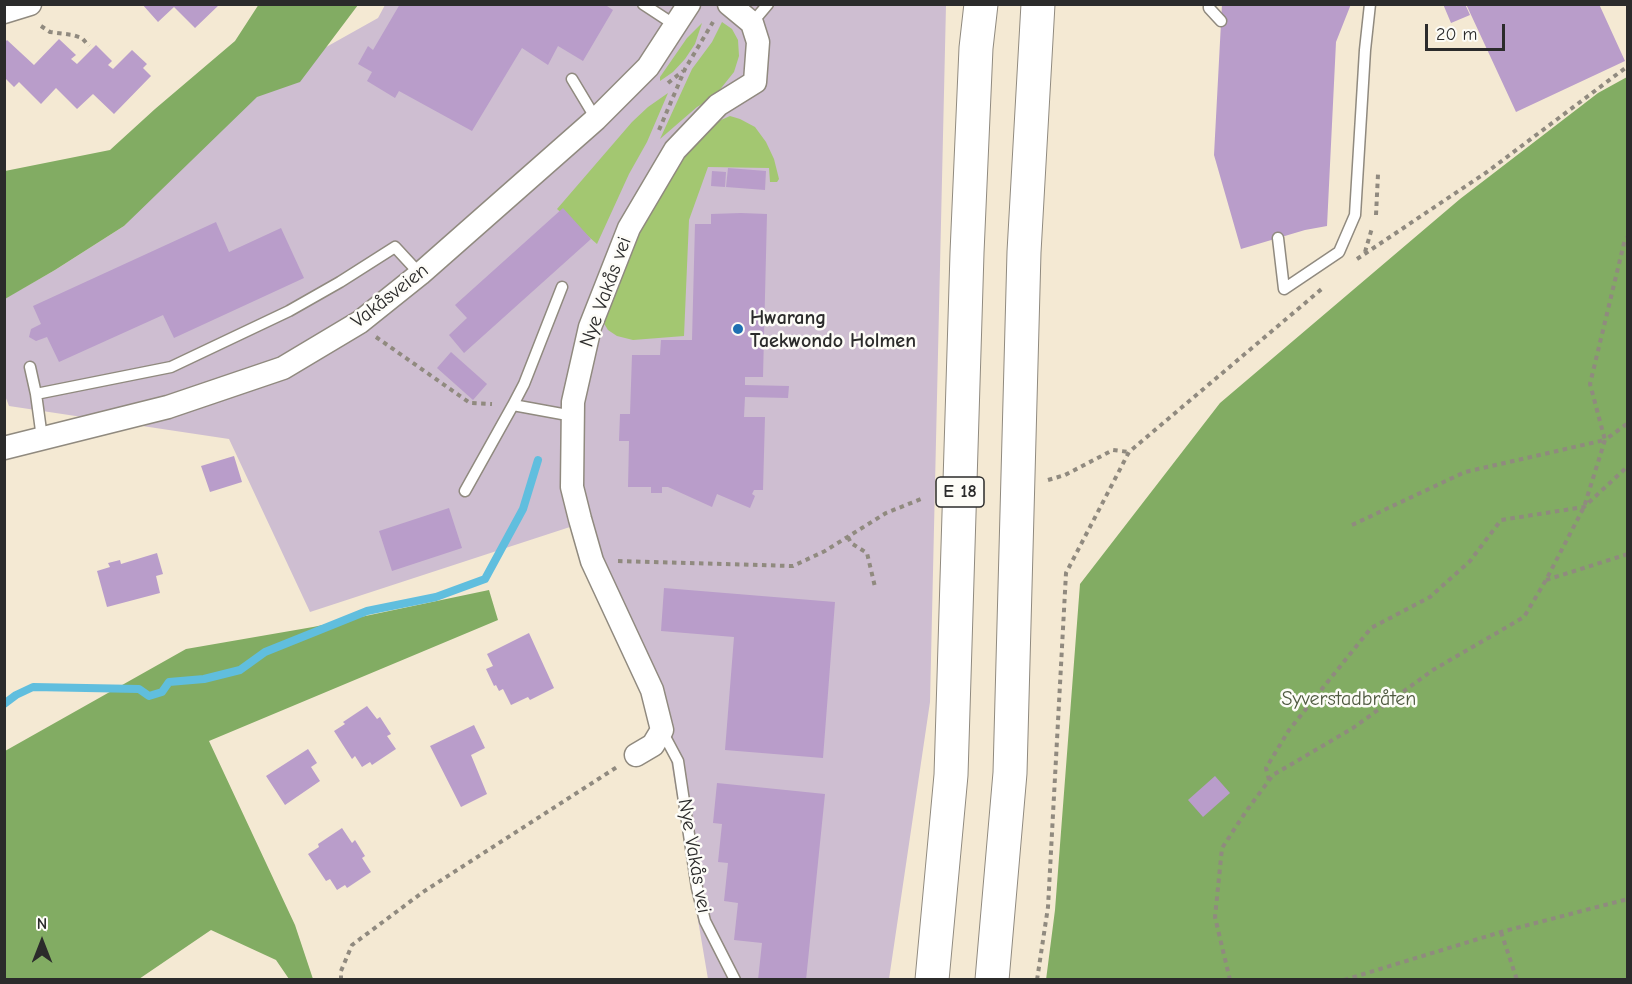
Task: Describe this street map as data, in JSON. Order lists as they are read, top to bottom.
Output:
{
  "streets": {
    "highway": ["E 18"],
    "street": ["Nye Vakås vei", "Vakåsveien"]
  },
  "parks": ["Syverstadbråten"],
  "places": ["Hwarang Taekwondo Holmen"],
  "scale_bar": "20 m",
  "north": "top"
}
